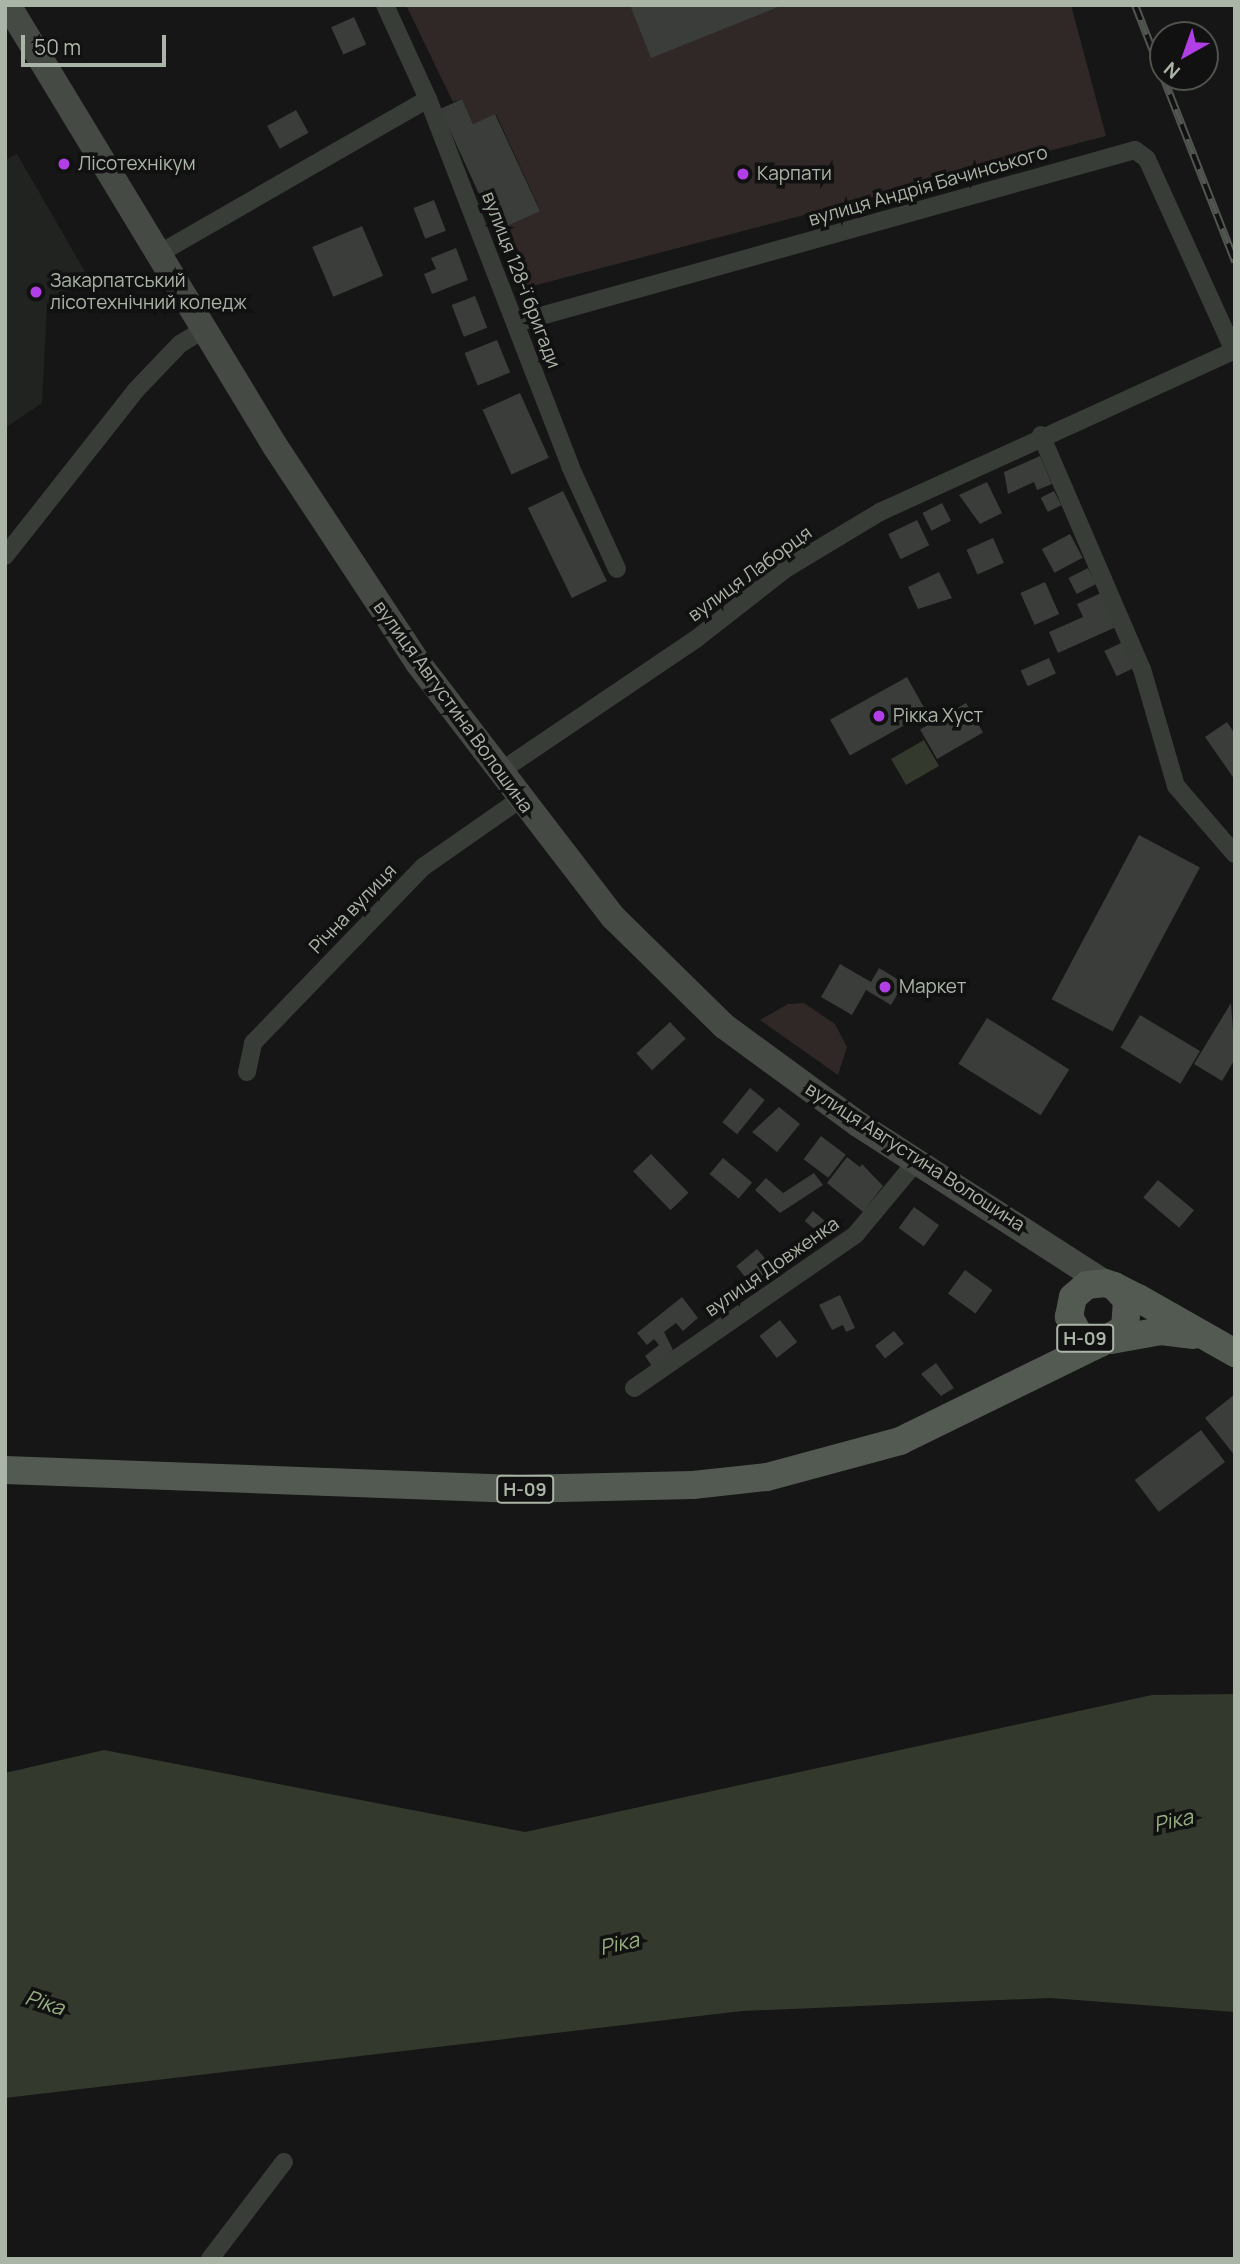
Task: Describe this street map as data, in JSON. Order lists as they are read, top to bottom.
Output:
{
  "streets": {
    "main road": ["вулиця Августина Волошина", "Н-09"],
    "street": [
      "вулиця Андрія Бачинського",
      "вулиця 128-ї бригади",
      "вулиця Лаборця",
      "Річна вулиця",
      "вулиця Довженка"
    ]
  },
  "crossings": [
    ["вулиця Андрія Бачинського", "вулиця 128-ї бригади"],
    ["вулиця Андрія Бачинського", "вулиця Лаборця"],
    ["вулиця Лаборця", "вулиця Августина Волошина"],
    ["вулиця Августина Волошина", "Річна вулиця"],
    ["вулиця Августина Волошина", "вулиця Довженка"],
    ["вулиця Августина Волошина", "Н-09"]
  ],
  "water": ["Ріка"],
  "places": [
    "Лісотехнікум",
    "Карпати",
    "Закарпатський лісотехнічний коледж",
    "Рікка Хуст",
    "Маркет"
  ],
  "scale_bar": "50 m",
  "north": "bottom left"
}
